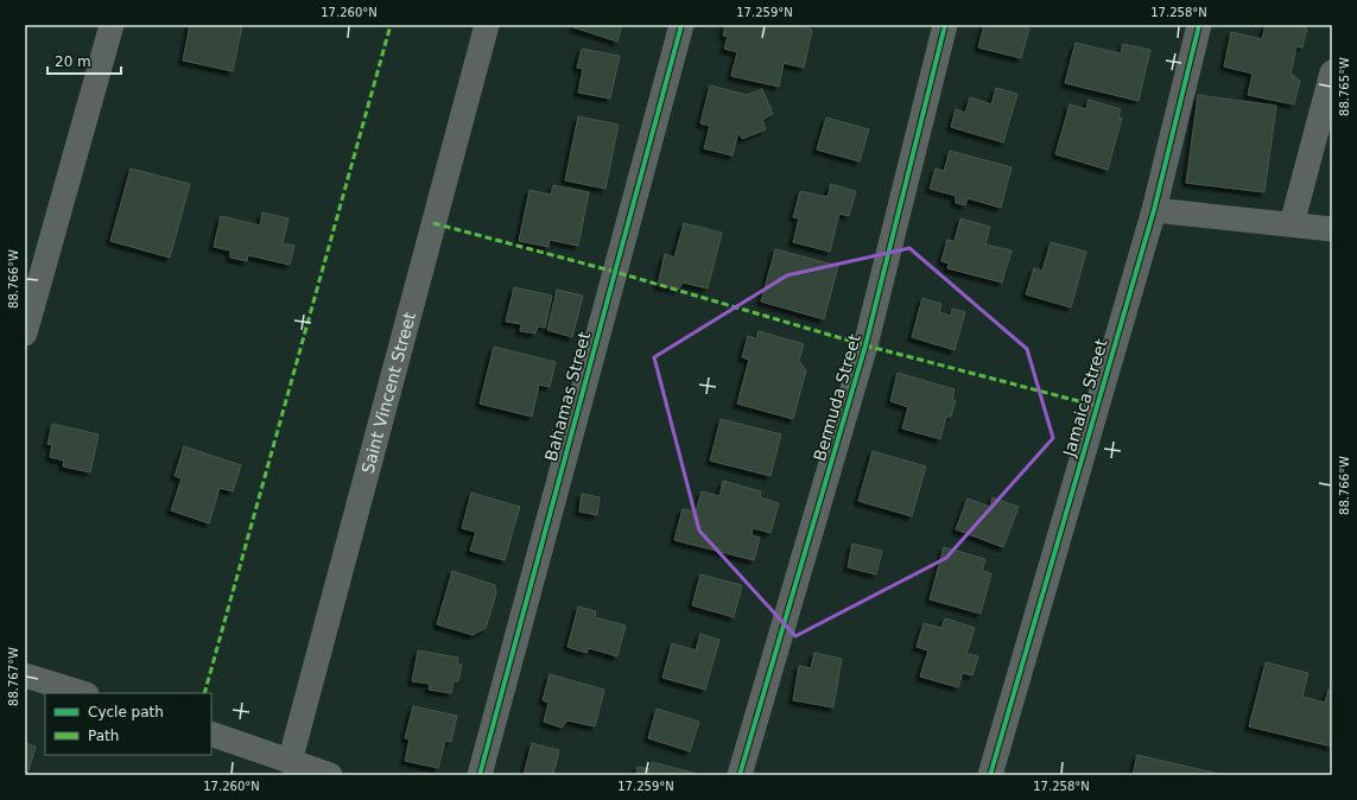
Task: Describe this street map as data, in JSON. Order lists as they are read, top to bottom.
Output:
{
  "streets": {
    "street": [
      "Saint Vincent Street",
      "Bahamas Street",
      "Bermuda Street",
      "Jamaica Street"
    ]
  },
  "legend": ["Cycle path", "Path"],
  "scale_bar": "20 m",
  "coordinates": [
    "17.260°N",
    "17.259°N",
    "17.258°N",
    "88.765°W",
    "88.766°W",
    "88.767°W"
  ]
}
